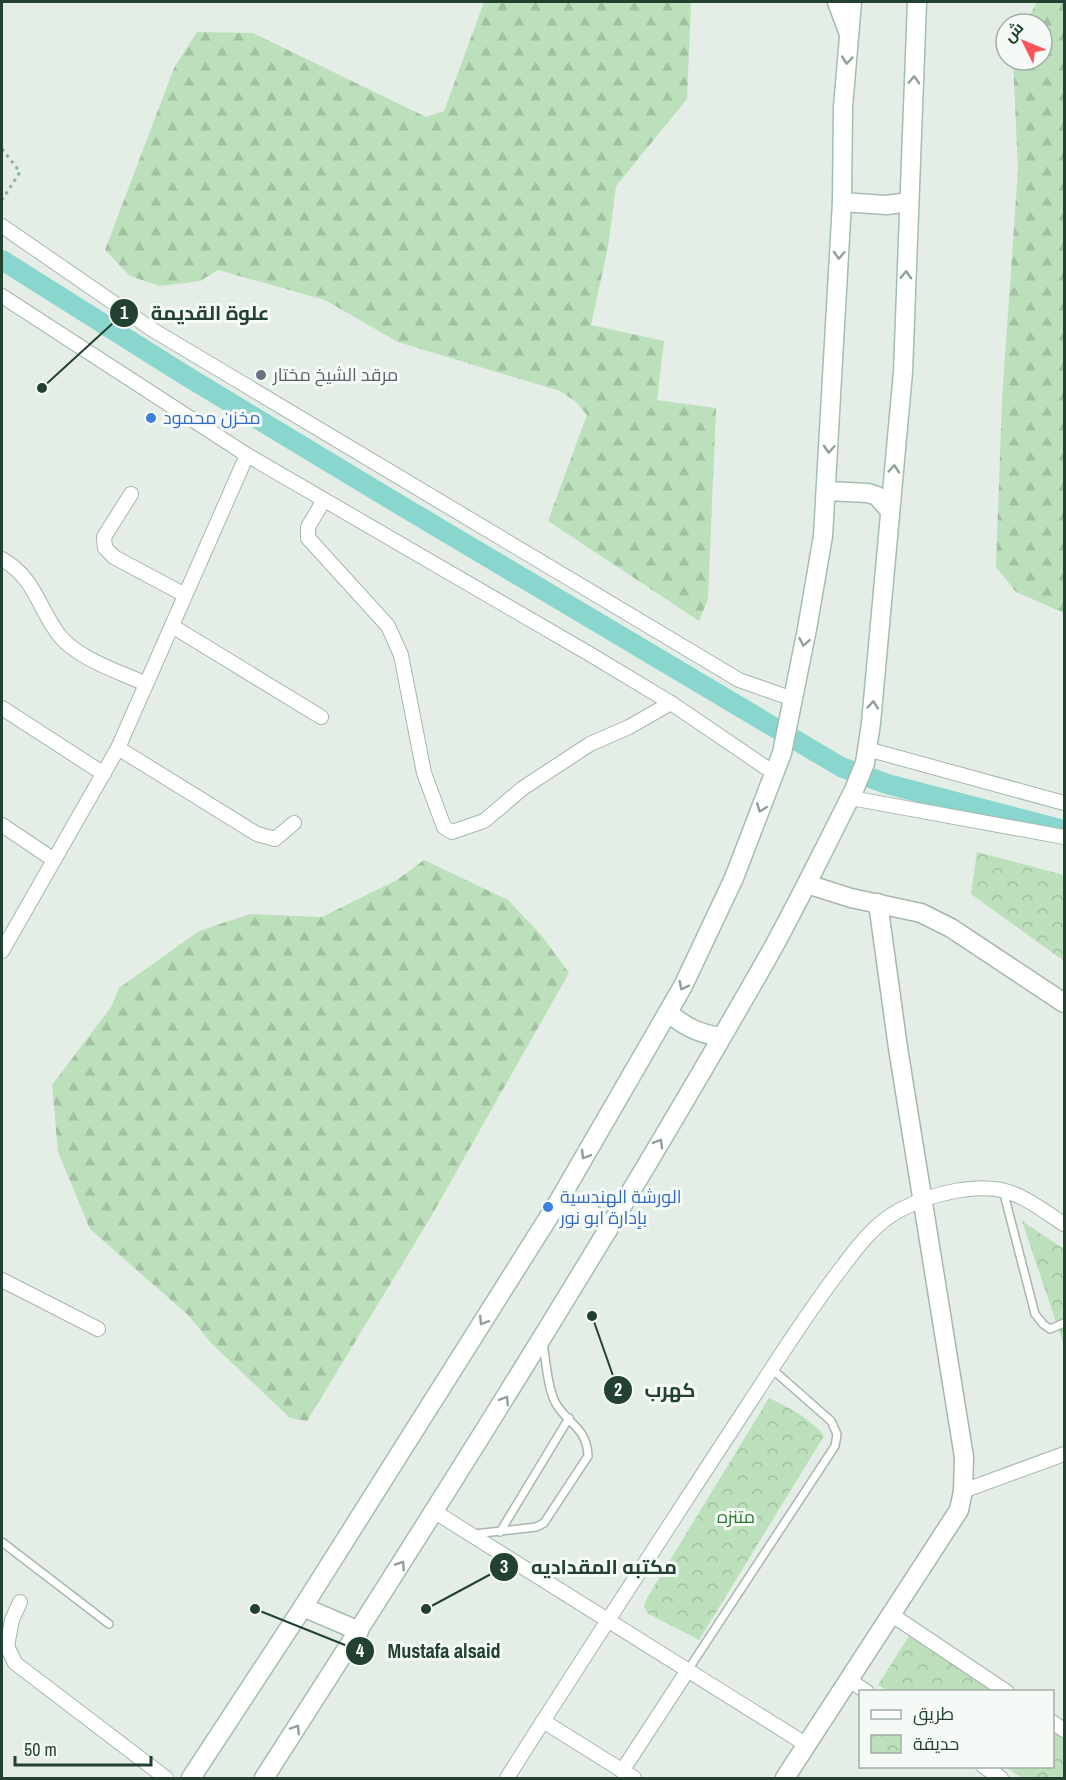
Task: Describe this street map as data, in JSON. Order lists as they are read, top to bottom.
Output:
{
  "parks": ["متنزه"],
  "places": [
    "مرقد الشيخ مختار",
    "علوة القديمة",
    "مخزن محمود",
    "الورشة الهندسية بإدارة ابو نور",
    "كهرب",
    "Mustafa alsaid",
    "مكتبه المقداديه"
  ],
  "legend": ["طريق", "حديقة"],
  "scale_bar": "50 m",
  "north": "top left"
}
